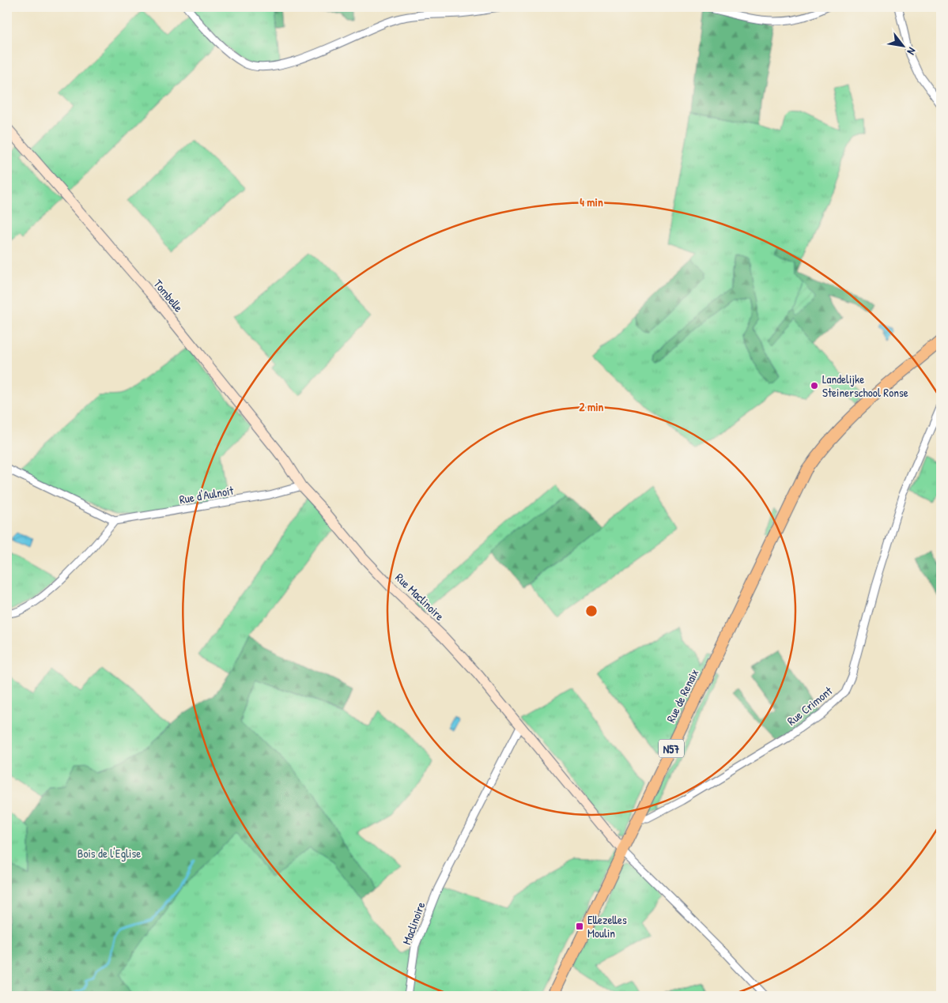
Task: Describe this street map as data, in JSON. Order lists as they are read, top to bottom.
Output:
{
  "streets": {
    "main road": ["Rue de Renaix", "N57"],
    "street": [
      "Tombelle",
      "Rue d'Aulnoit",
      "Rue Maclinoire",
      "Rue Crimont",
      "Maclinoire"
    ]
  },
  "crossings": [
    ["Tombelle", "Rue d'Aulnoit"],
    ["Tombelle", "Rue Maclinoire"],
    ["Rue d'Aulnoit", "Rue Maclinoire"],
    ["Rue Maclinoire", "Rue de Renaix"],
    ["Rue Maclinoire", "Maclinoire"],
    ["Rue de Renaix", "Rue Crimont"]
  ],
  "parks": ["Bois de l'Eglise"],
  "places": {
    "other": ["Landelijke Steinerschool Ronse"],
    "transit": ["Ellezelles Moulin"]
  },
  "north": "bottom right",
  "rings": ["4 min", "2 min"]
}
